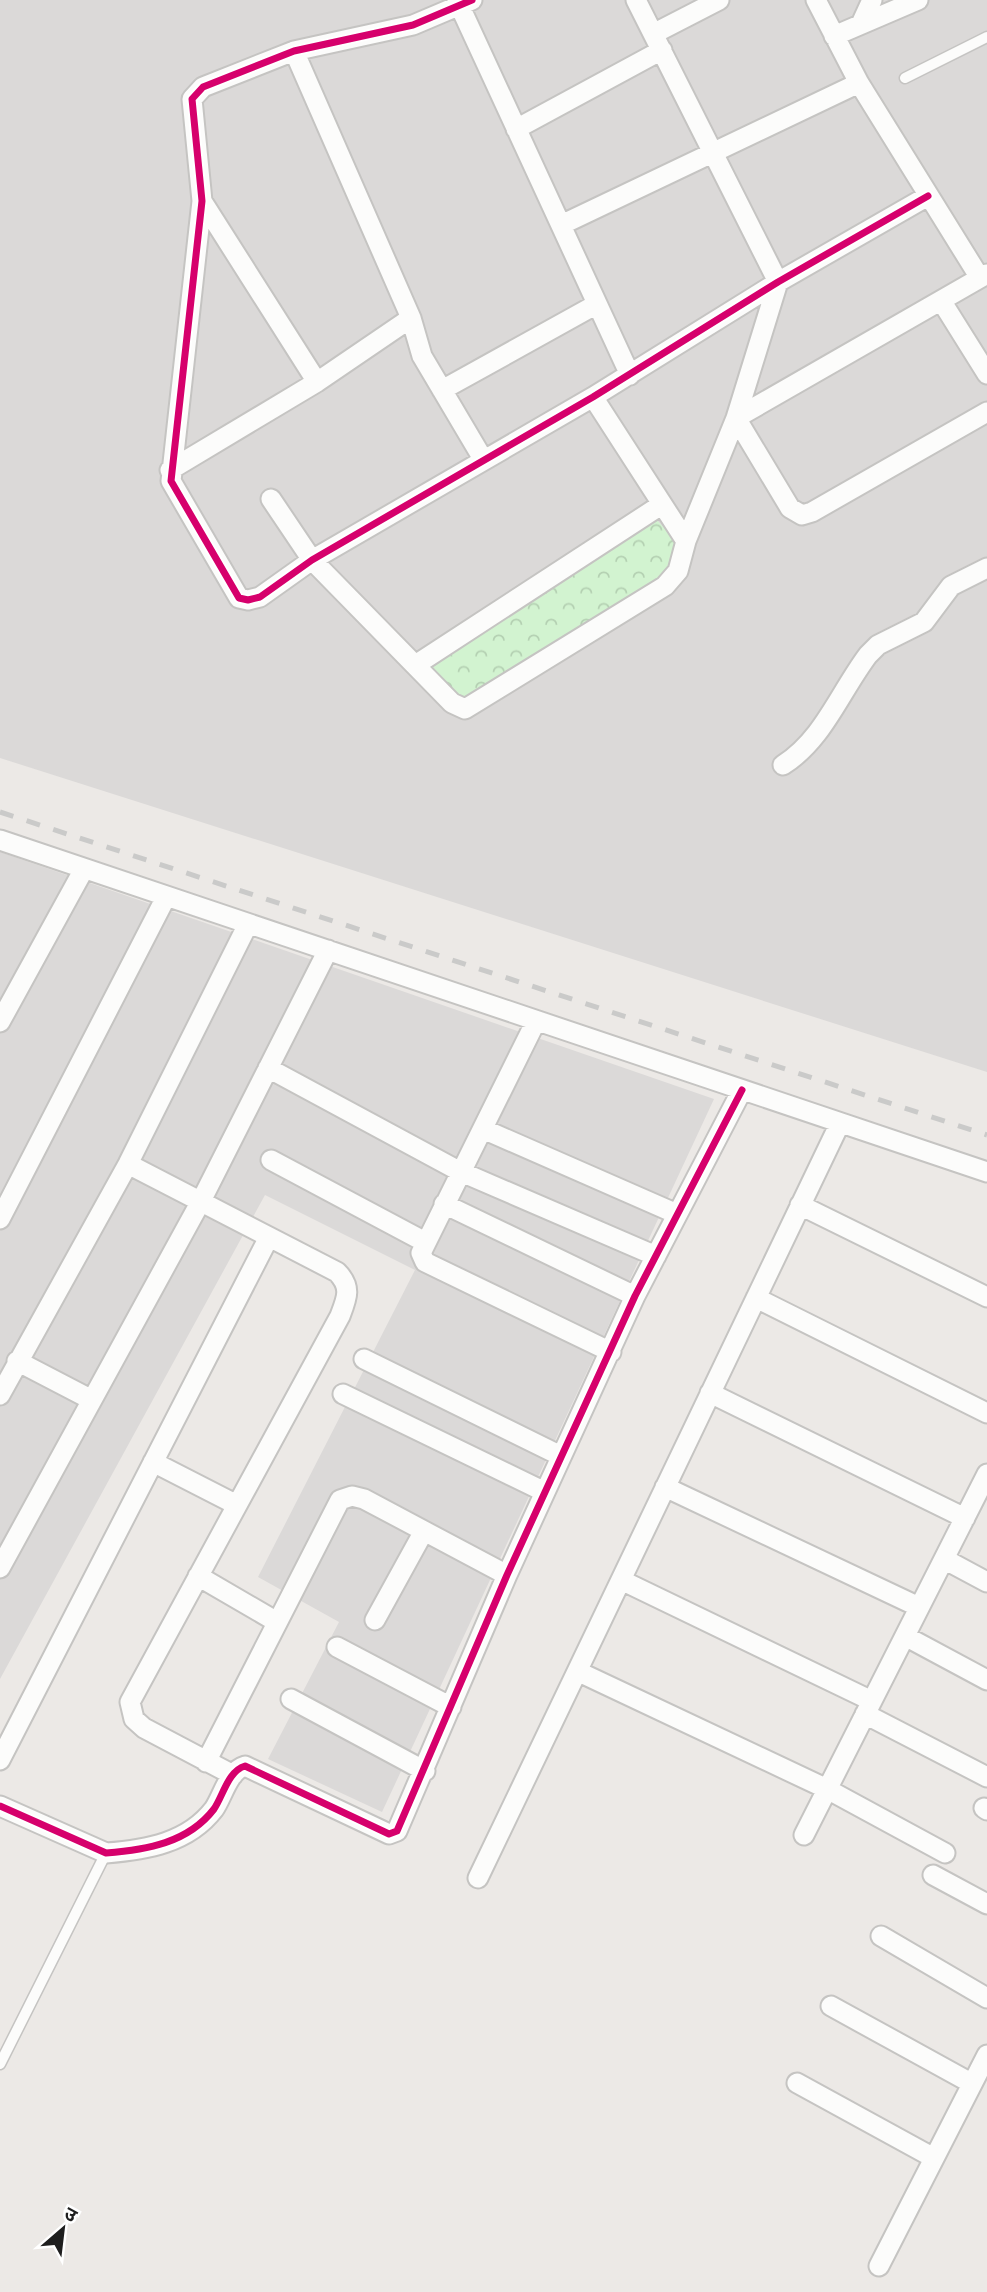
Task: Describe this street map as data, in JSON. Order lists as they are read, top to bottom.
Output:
{
  "north": "top right"
}
